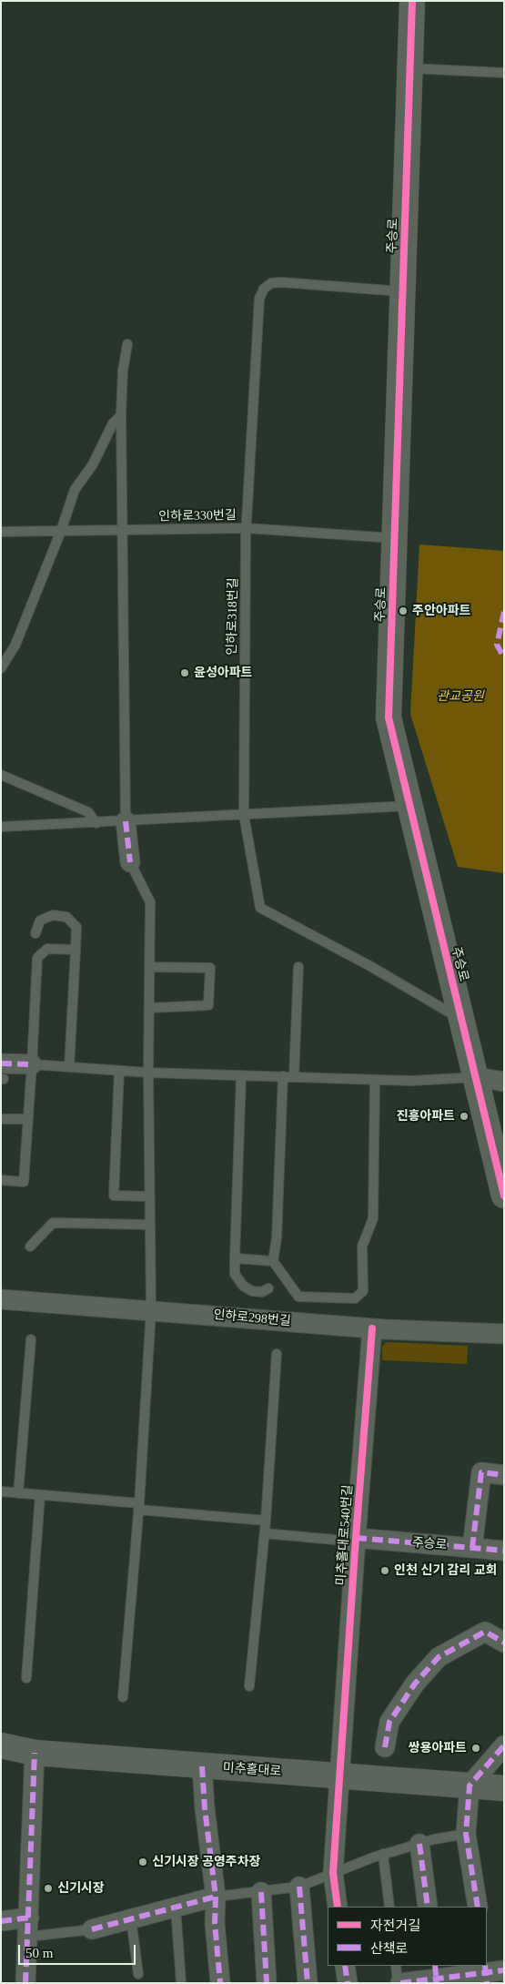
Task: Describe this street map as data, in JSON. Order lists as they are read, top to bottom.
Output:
{
  "streets": {
    "street": [
      "주승로",
      "인하로298번길",
      "미추홀대로540번길",
      "미추홀대로"
    ],
    "lane": ["인하로330번길", "인하로318번길"]
  },
  "crossings": [
    ["주승로", "인하로330번길"],
    ["주승로", "인하로318번길"],
    ["주승로", "미추홀대로540번길"],
    ["인하로330번길", "인하로318번길"],
    ["인하로298번길", "미추홀대로540번길"],
    ["미추홀대로540번길", "미추홀대로"]
  ],
  "parks": ["관교공원"],
  "places": [
    "주안아파트",
    "윤성아파트",
    "진흥아파트",
    "인천 신기 감리 교회",
    "쌍용아파트",
    "신기시장 공영주차장",
    "신기시장"
  ],
  "legend": ["자전거길", "산책로"],
  "scale_bar": "50 m"
}
